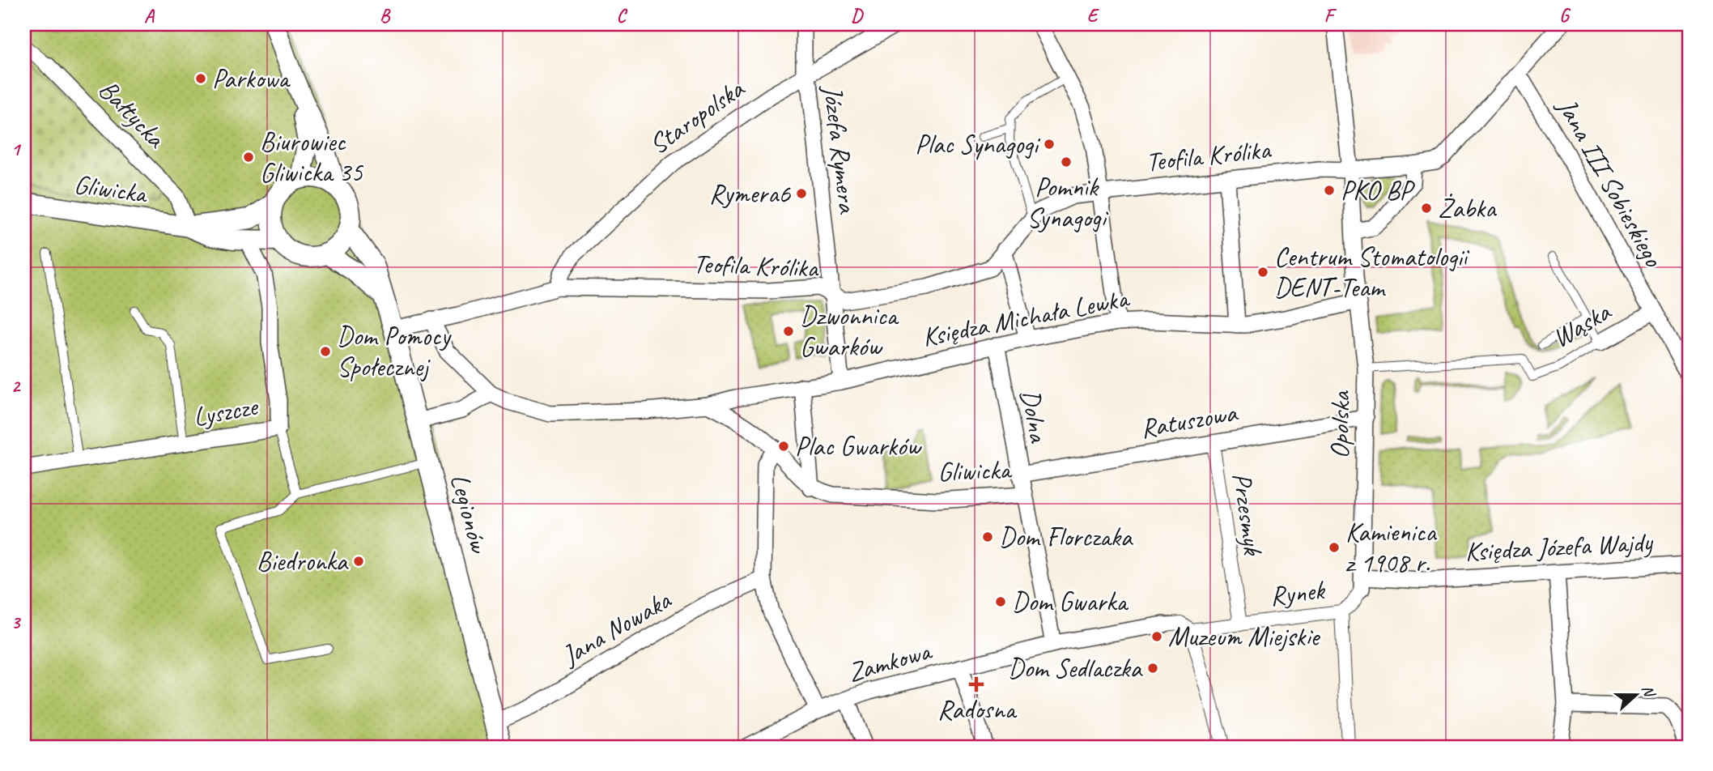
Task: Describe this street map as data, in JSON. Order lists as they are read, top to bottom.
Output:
{
  "streets": {
    "street": [
      "Bałtycka",
      "Staropolska",
      "Józefa Rymera",
      "Teofila Królika",
      "Jana III Sobieskiego",
      "Gliwicka",
      "Księdza Michała Lewka",
      "Wąska",
      "Lyszcze",
      "Dolna",
      "Ratuszowa",
      "Opolska",
      "Legionów",
      "Przesmyk",
      "Księdza Józefa Wajdy",
      "Rynek",
      "Jana Nowaka",
      "Zamkowa"
    ]
  },
  "crossings": [
    ["Bałtycka", "Gliwicka"],
    ["Staropolska", "Józefa Rymera"],
    ["Staropolska", "Teofila Królika"],
    ["Józefa Rymera", "Teofila Królika"],
    ["Józefa Rymera", "Księdza Michała Lewka"],
    ["Teofila Królika", "Opolska"],
    ["Jana III Sobieskiego", "Wąska"],
    ["Gliwicka", "Lyszcze"],
    ["Gliwicka", "Dolna"],
    ["Gliwicka", "Legionów"],
    ["Gliwicka", "Zamkowa"],
    ["Księdza Michała Lewka", "Dolna"],
    ["Księdza Michała Lewka", "Opolska"],
    ["Wąska", "Opolska"],
    ["Dolna", "Ratuszowa"],
    ["Ratuszowa", "Opolska"],
    ["Ratuszowa", "Przesmyk"],
    ["Opolska", "Księdza Józefa Wajdy"],
    ["Legionów", "Jana Nowaka"],
    ["Przesmyk", "Rynek"]
  ],
  "places": {
    "other": [
      "Parkowa",
      "Plac Synagogi",
      "Biurowiec Gliwicka 35",
      "Pomnik Synagogi",
      "PKO BP",
      "Rymera6",
      "Żabka",
      "Centrum Stomatologii DENT-Team",
      "Dzwonnica Gwarków",
      "Dom Pomocy Społecznej",
      "Plac Gwarków",
      "Dom Florczaka",
      "Kamienica z 1908 r.",
      "Biedronka",
      "Dom Gwarka",
      "Muzeum Miejskie",
      "Dom Sedlaczka"
    ],
    "health": ["Radosna"]
  },
  "north": "right",
  "grid": {
    "columns": [
      "A",
      "B",
      "C",
      "D",
      "E",
      "F",
      "G"
    ],
    "rows": ["1", "2", "3"]
  }
}
